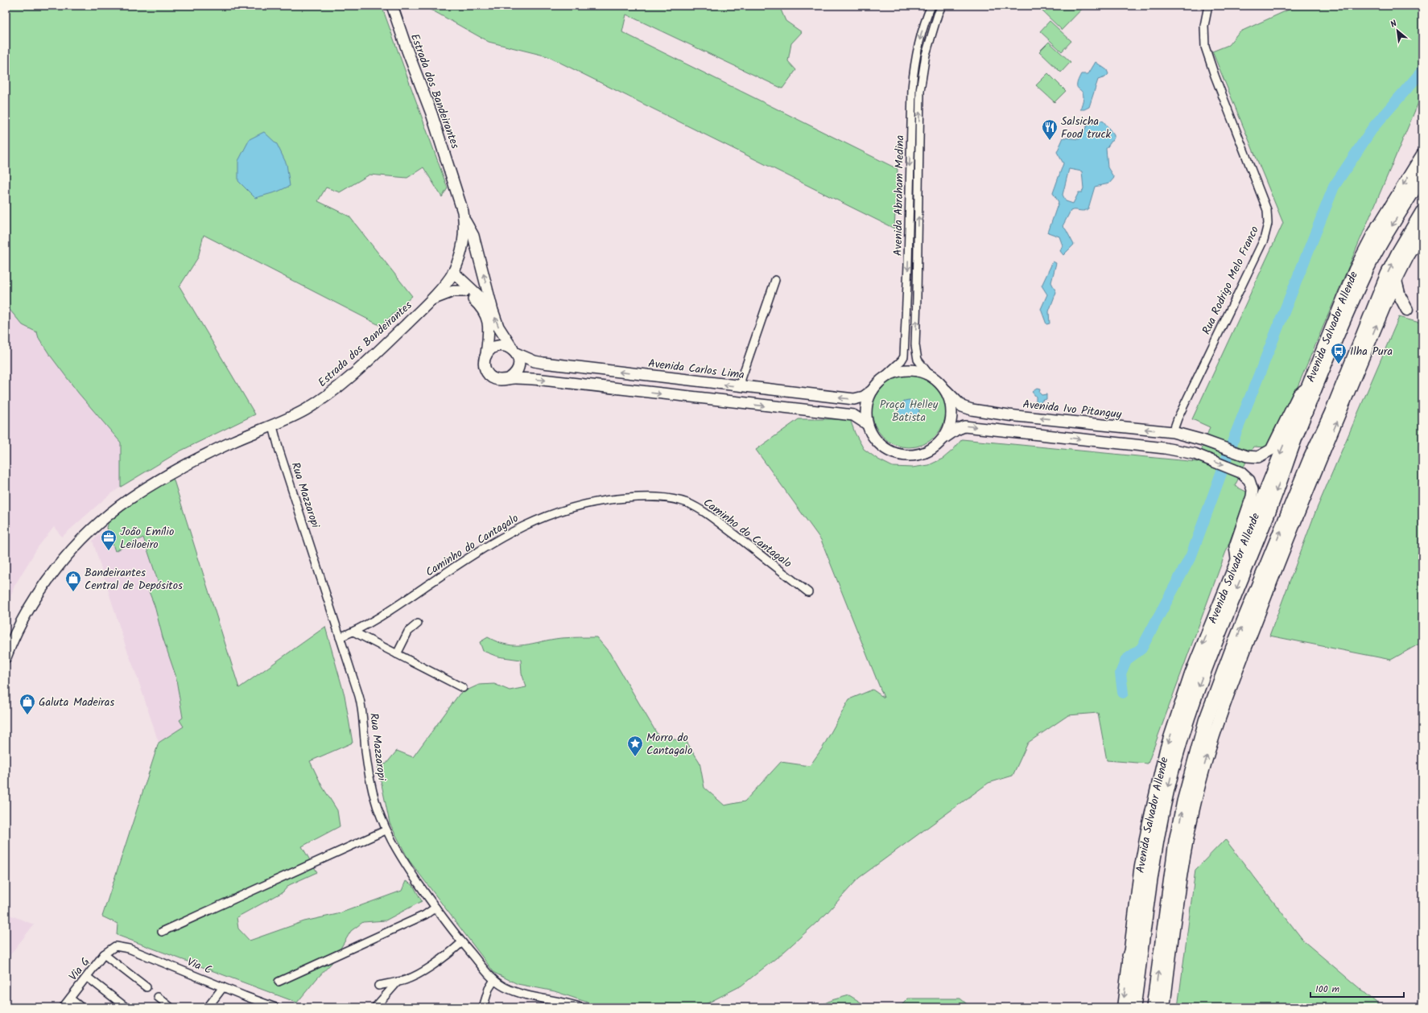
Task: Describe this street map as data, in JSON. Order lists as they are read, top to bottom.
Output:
{
  "streets": {
    "highway": ["Avenida Salvador Allende"],
    "street": [
      "Estrada dos Bandeirantes",
      "Avenida Abraham Medina",
      "Rua Rodrigo Melo Franco",
      "Avenida Carlos Lima",
      "Avenida Ivo Pitanguy",
      "Rua Mazzaropi",
      "Caminho do Cantagalo",
      "Via C",
      "Via G"
    ]
  },
  "crossings": [
    ["Estrada dos Bandeirantes", "Rua Mazzaropi"],
    ["Avenida Abraham Medina", "Avenida Carlos Lima"],
    ["Avenida Abraham Medina", "Avenida Ivo Pitanguy"],
    ["Rua Rodrigo Melo Franco", "Avenida Ivo Pitanguy"],
    ["Avenida Salvador Allende", "Avenida Ivo Pitanguy"],
    ["Avenida Carlos Lima", "Avenida Ivo Pitanguy"],
    ["Rua Mazzaropi", "Caminho do Cantagalo"],
    ["Via C", "Via G"]
  ],
  "parks": ["Praça Helley Batista"],
  "places": {
    "restaurant": ["Salsicha Food truck"],
    "bus stop": ["Ilha Pura"],
    "office": ["João Emílio Leiloeiro"],
    "shop": ["Bandeirantes Central de Depósitos", "Galuta Madeiras"],
    "place": ["Morro do Cantagalo"]
  },
  "scale_bar": "100 m",
  "north": "top left"
}
